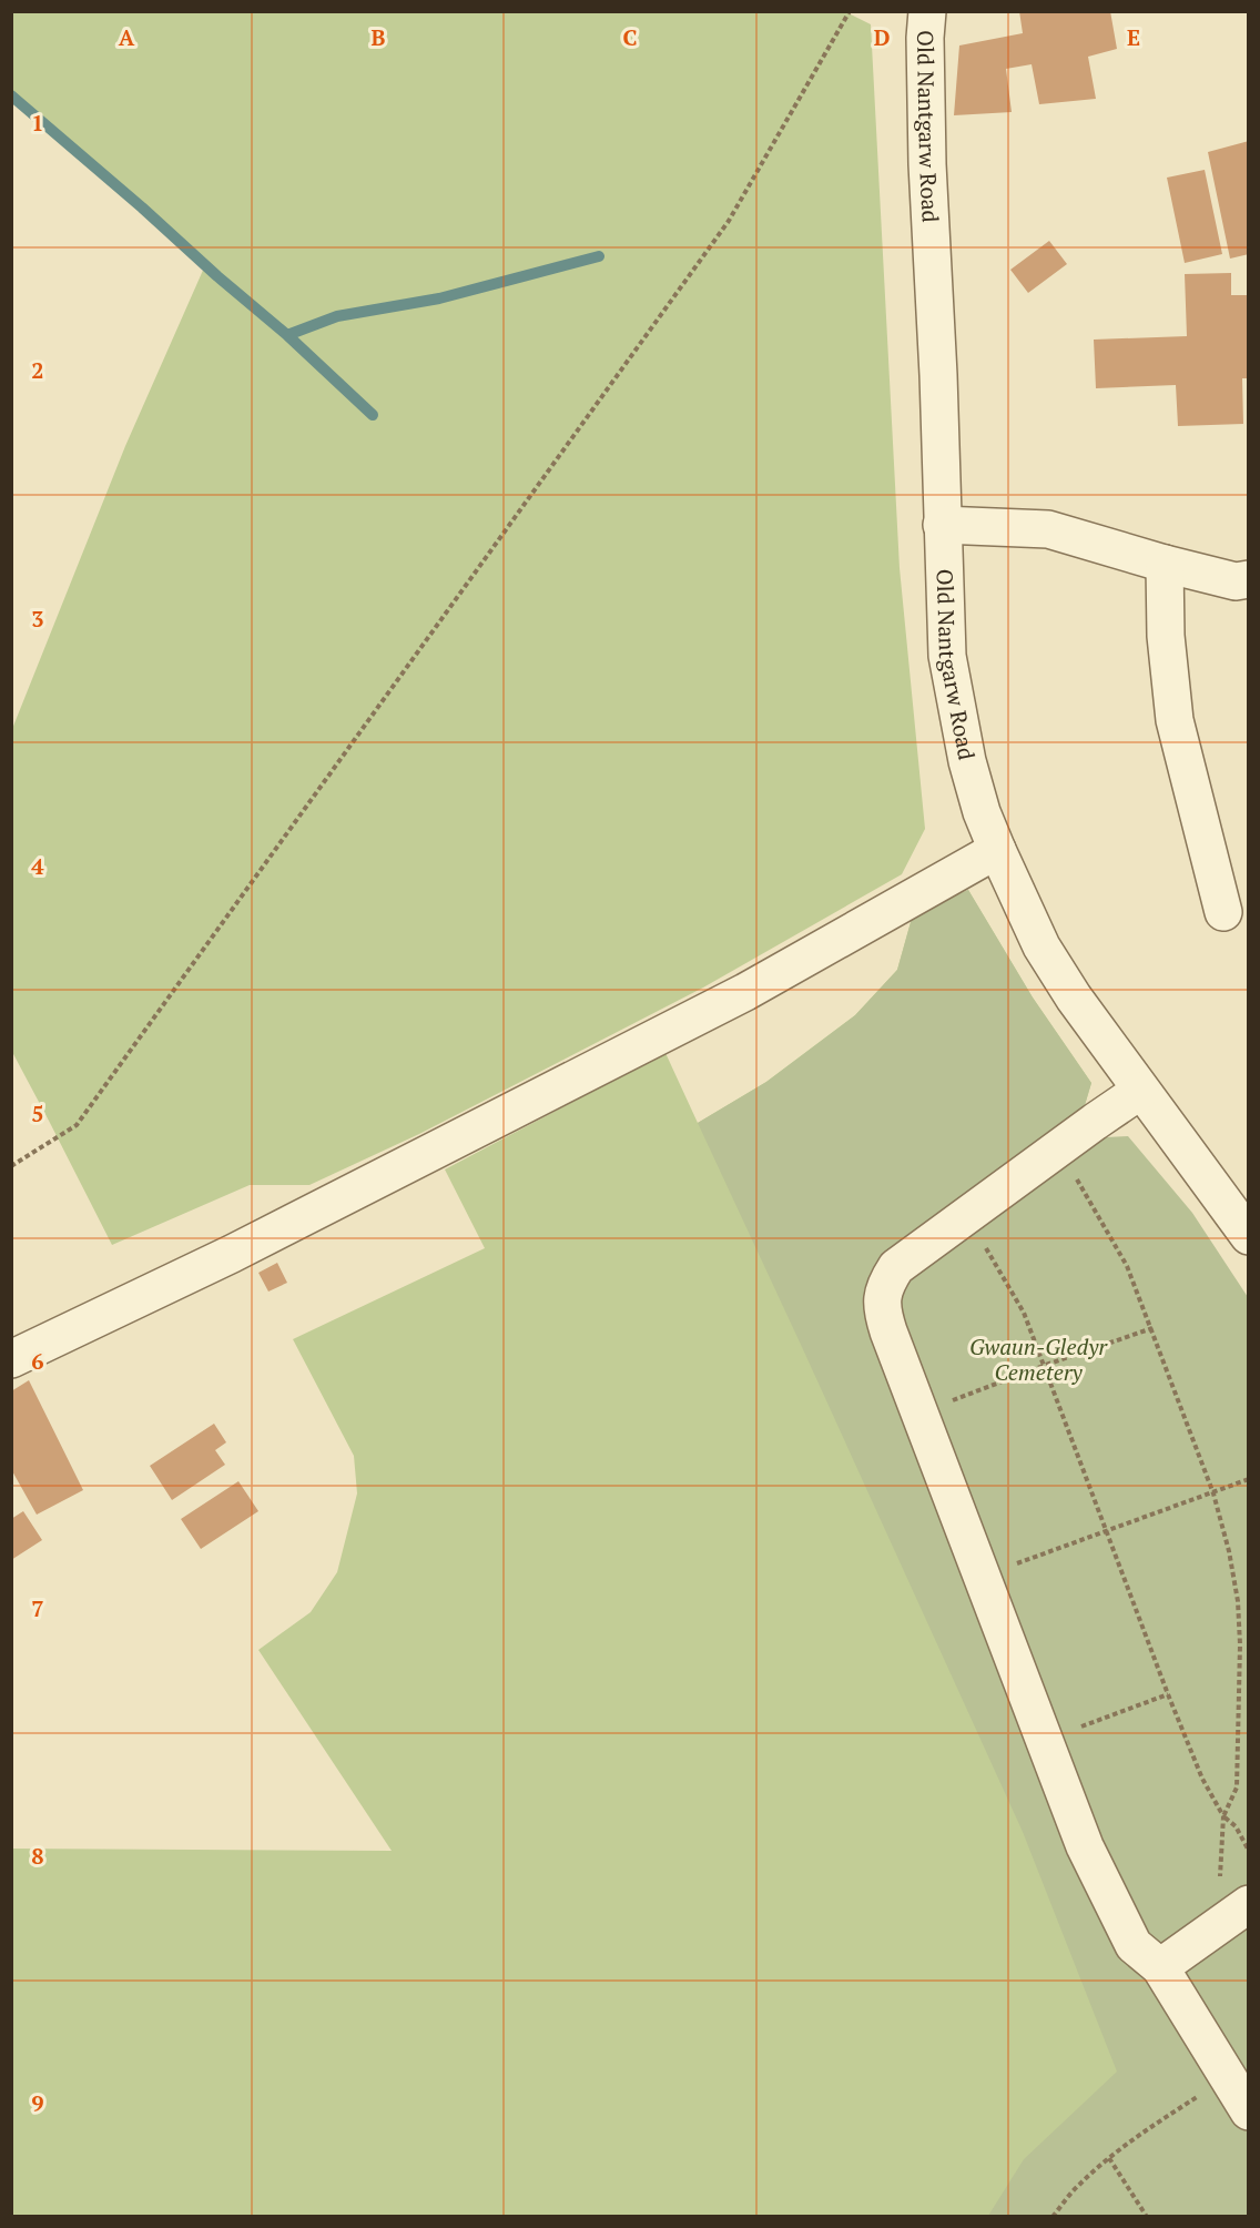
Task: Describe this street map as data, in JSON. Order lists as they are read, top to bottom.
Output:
{
  "streets": {
    "street": ["Old Nantgarw Road"]
  },
  "parks": ["Gwaun-Gledyr Cemetery"],
  "grid": {
    "columns": [
      "A",
      "B",
      "C",
      "D",
      "E"
    ],
    "rows": [
      "1",
      "2",
      "3",
      "4",
      "5",
      "6",
      "7",
      "8",
      "9"
    ]
  }
}
